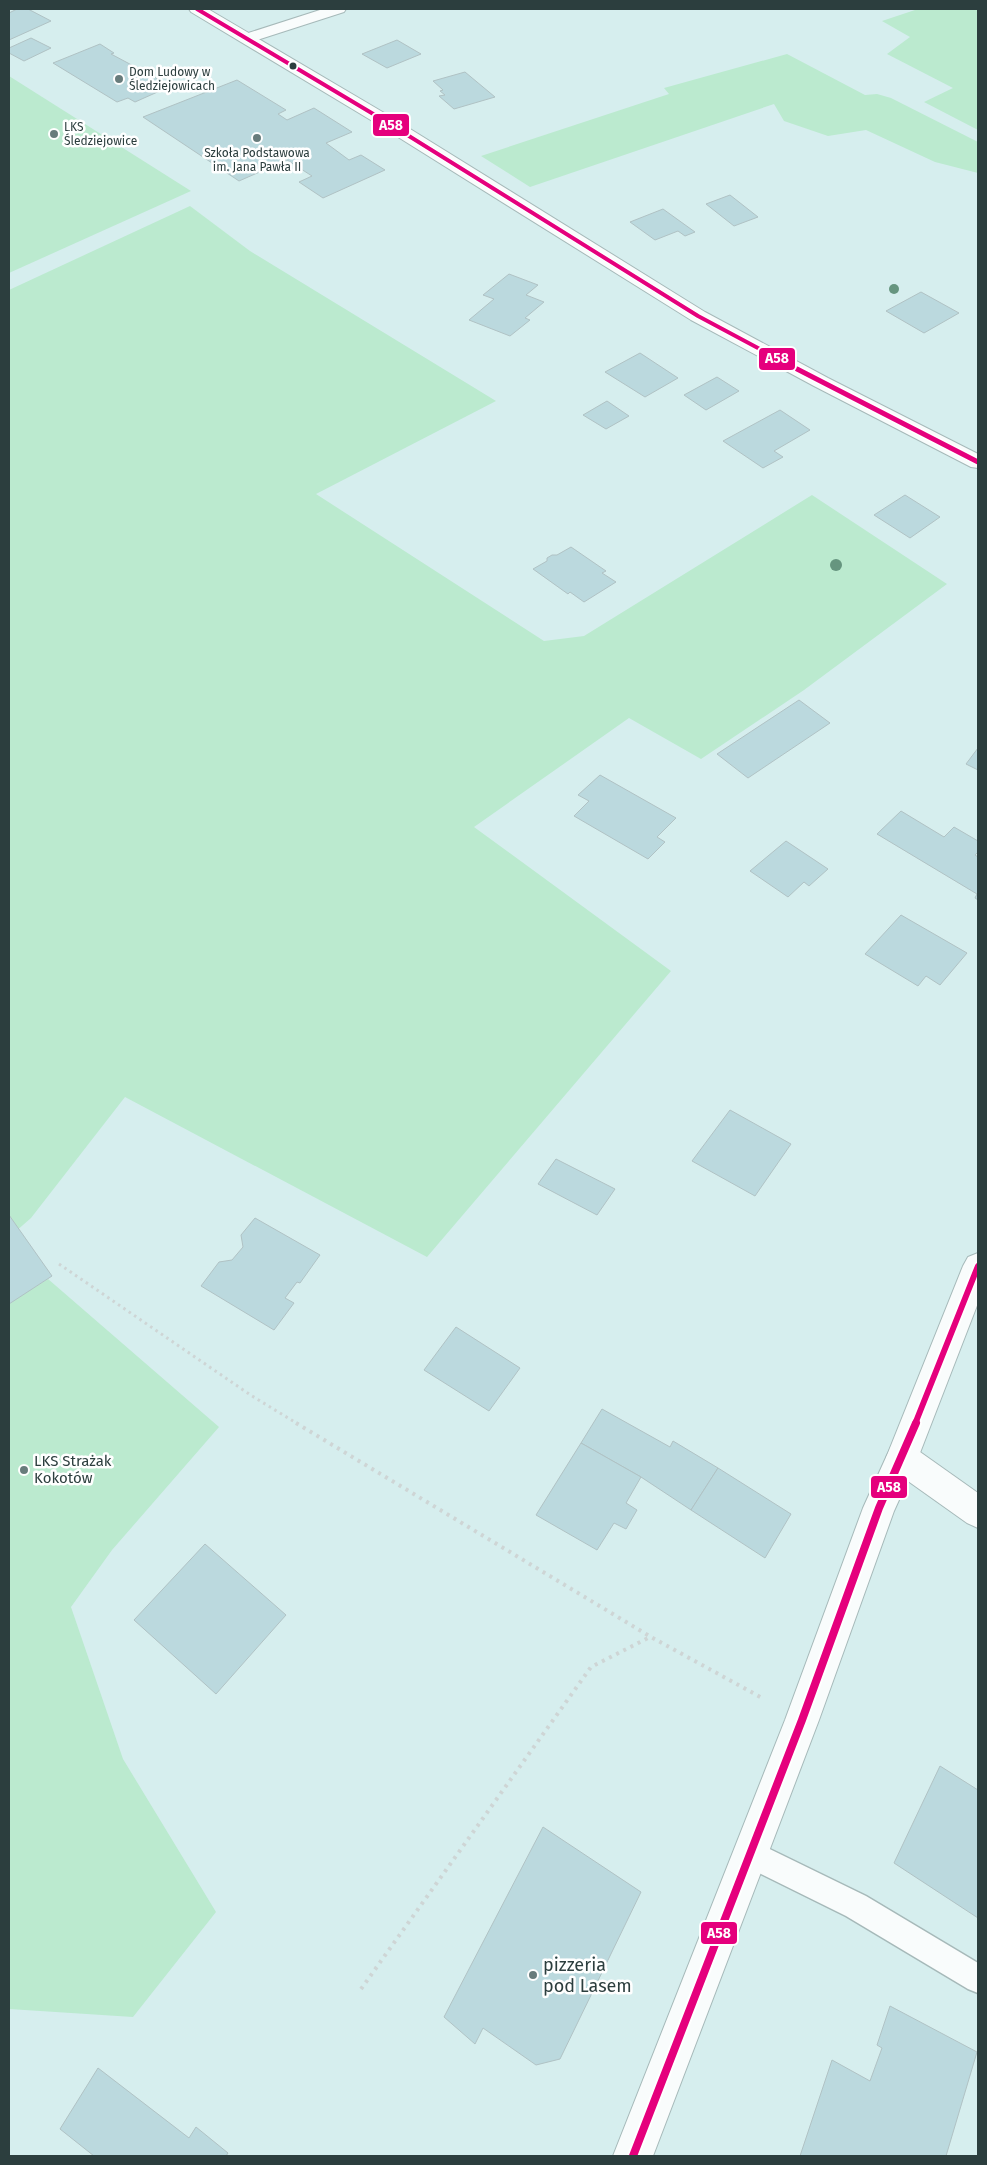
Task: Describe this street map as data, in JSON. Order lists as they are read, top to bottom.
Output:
{
  "places": [
    "Dom Ludowy w Śledziejowicach",
    "LKS Śledziejowice",
    "Szkoła Podstawowa im. Jana Pawła II",
    "LKS Strażak Kokotów",
    "pizzeria pod Lasem"
  ],
  "lines": ["transit line A58"]
}
